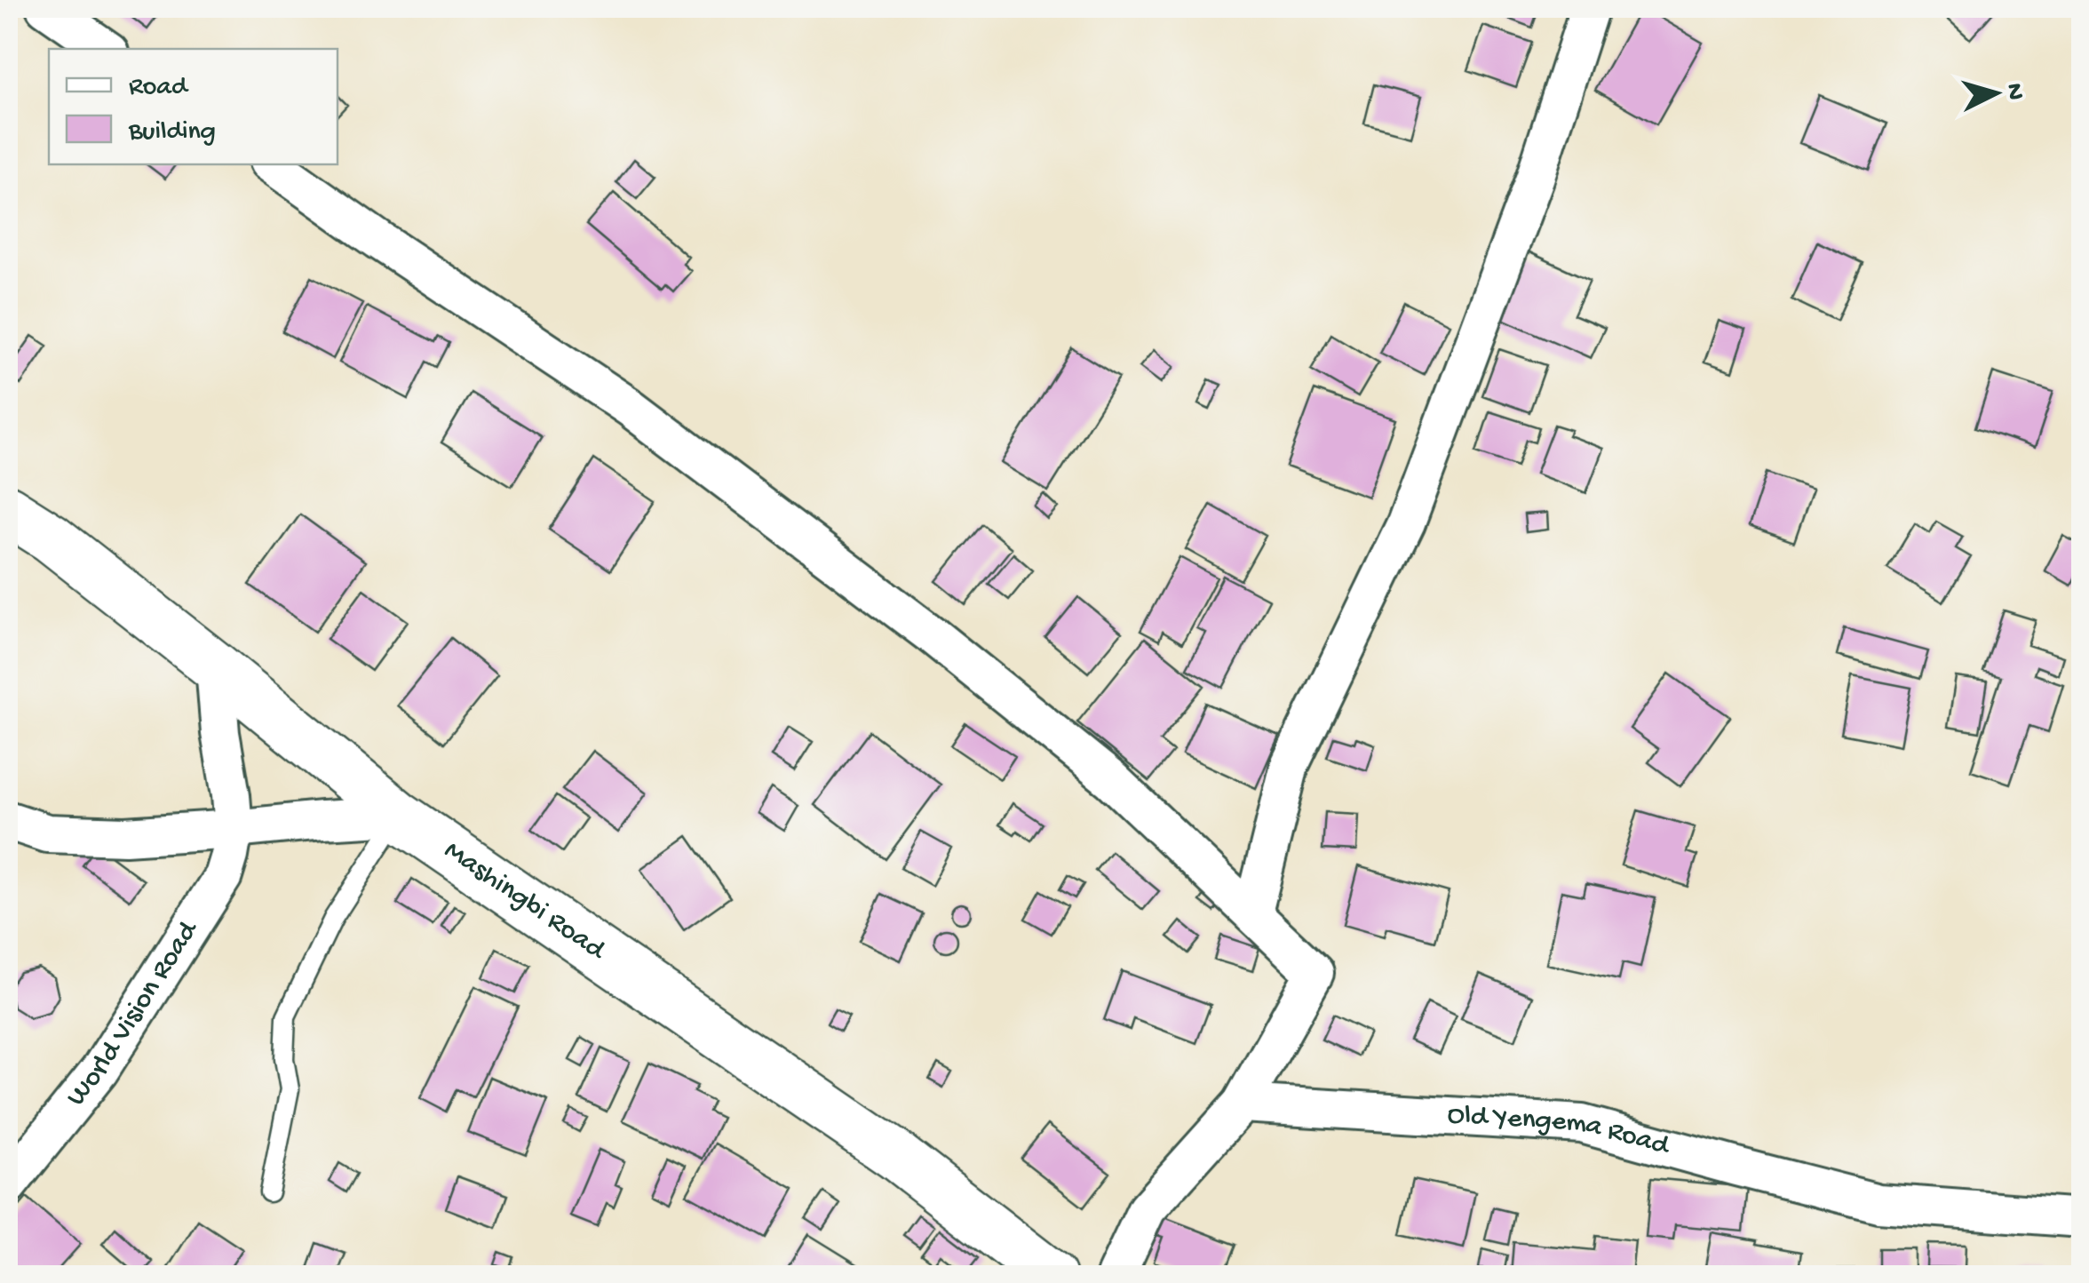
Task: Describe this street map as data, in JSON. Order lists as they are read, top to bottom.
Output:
{
  "streets": {
    "main road": ["Mashingbi Road"],
    "street": ["World Vision Road", "Old Yengema Road"]
  },
  "crossings": [
    ["Mashingbi Road", "World Vision Road"]
  ],
  "legend": ["Road", "Building"],
  "north": "right"
}
